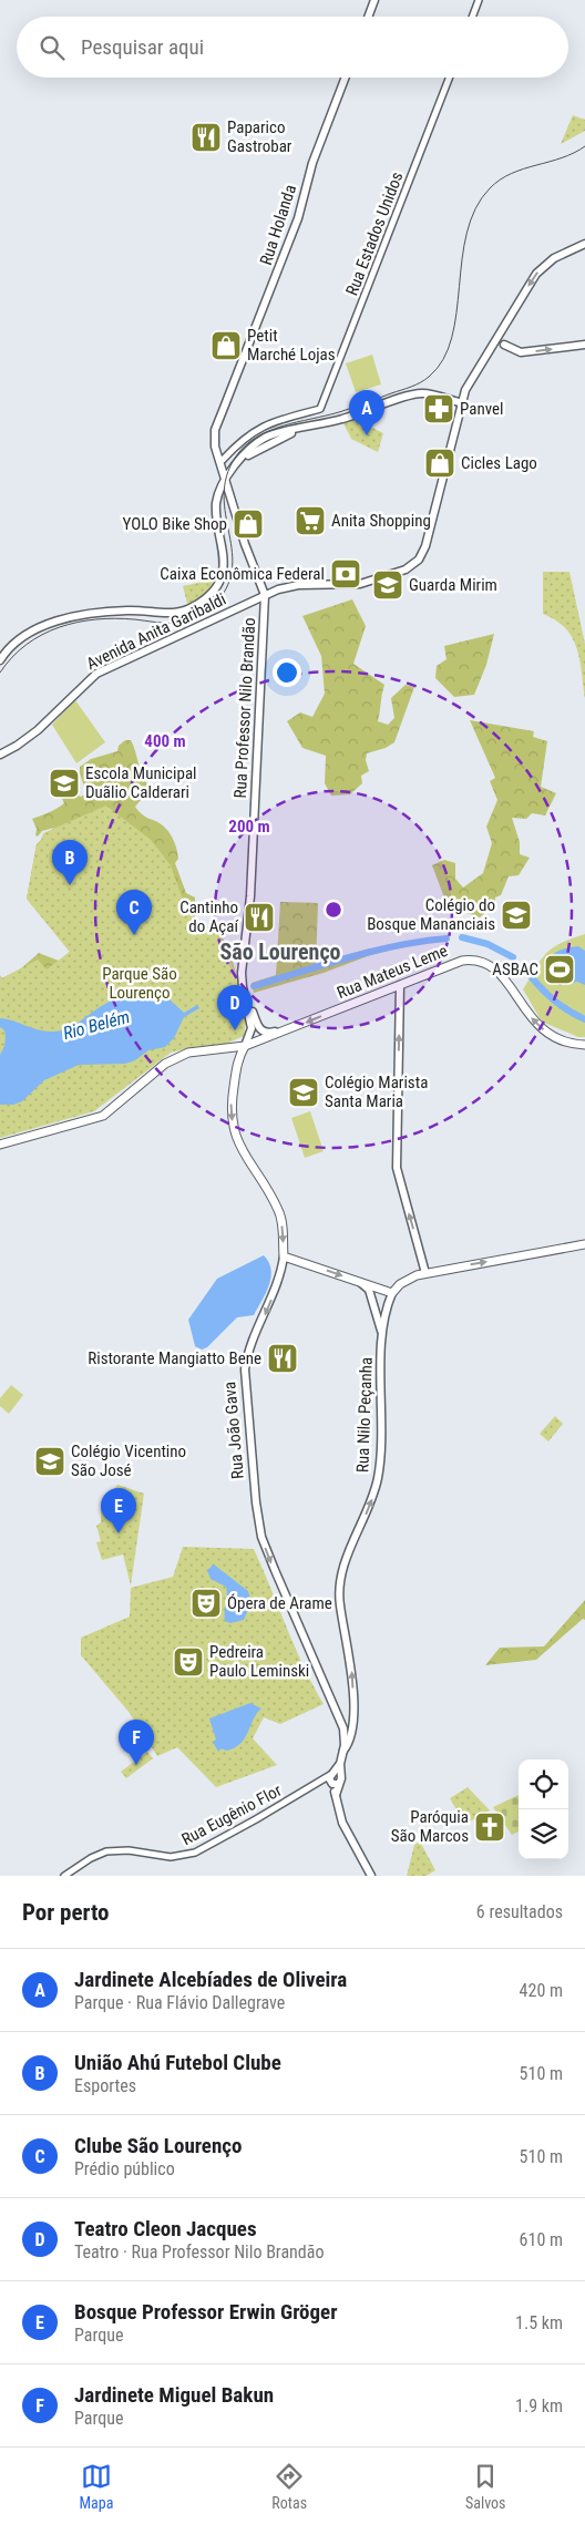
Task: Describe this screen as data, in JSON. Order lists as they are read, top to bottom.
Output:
{
  "streets": {
    "main road": [
      "Rua Holanda",
      "Avenida Anita Garibaldi",
      "Rua Professor Nilo Brandão",
      "Rua Mateus Leme",
      "Rua Nilo Peçanha",
      "Rua João Gava"
    ],
    "street": ["Rua Estados Unidos", "Rua Eugênio Flor"]
  },
  "crossings": [
    ["Avenida Anita Garibaldi", "Rua Professor Nilo Brandão"],
    ["Rua Professor Nilo Brandão", "Rua Mateus Leme"],
    ["Rua Professor Nilo Brandão", "Rua João Gava"],
    ["Rua Mateus Leme", "Rua João Gava"],
    ["Rua Nilo Peçanha", "Rua João Gava"],
    ["Rua Nilo Peçanha", "Rua Eugênio Flor"]
  ],
  "one_way": ["Rua Mateus Leme", "Rua Nilo Peçanha", "Rua João Gava"],
  "districts": ["São Lourenço"],
  "water": ["Rio Belém"],
  "parks": ["Parque São Lourenço"],
  "places": {
    "restaurant": ["Paparico Gastrobar", "Cantinho do Açaí", "Ristorante Mangiatto Bene"],
    "shop": ["Petit Marché Lojas", "Cicles Lago", "YOLO Bike Shop"],
    "pharmacy": ["Panvel"],
    "supermarket": ["Anita Shopping"],
    "bank": ["Caixa Econômica Federal"],
    "school or university": [
      "Guarda Mirim",
      "Escola Municipal Duãlio Calderari",
      "Colégio do Bosque Mananciais",
      "Colégio Marista Santa Maria",
      "Colégio Vicentino São José"
    ],
    "sports": ["ASBAC"],
    "theatre": ["Ópera de Arame", "Pedreira Paulo Leminski"],
    "church": ["Paróquia São Marcos"]
  },
  "page": {
    "search": "Pesquisar aqui",
    "pins": [
      "A",
      "B",
      "C",
      "D",
      "E",
      "F"
    ],
    "heading": ["Por perto", "6 resultados"],
    "list": [
      {
        "mark": "A",
        "name": "Jardinete Alcebíades de Oliveira",
        "note": "Parque · Rua Flávio Dallegrave",
        "value": "420 m"
      },
      {
        "mark": "B",
        "name": "União Ahú Futebol Clube",
        "note": "Esportes",
        "value": "510 m"
      },
      {
        "mark": "C",
        "name": "Clube São Lourenço",
        "note": "Prédio público",
        "value": "510 m"
      },
      {
        "mark": "D",
        "name": "Teatro Cleon Jacques",
        "note": "Teatro · Rua Professor Nilo Brandão",
        "value": "610 m"
      },
      {
        "mark": "E",
        "name": "Bosque Professor Erwin Gröger",
        "note": "Parque",
        "value": "1.5 km"
      },
      {
        "mark": "F",
        "name": "Jardinete Miguel Bakun",
        "note": "Parque",
        "value": "1.9 km"
      }
    ],
    "nav": ["Mapa", "Rotas", "Salvos"]
  },
  "rings": ["400 m", "200 m"]
}
